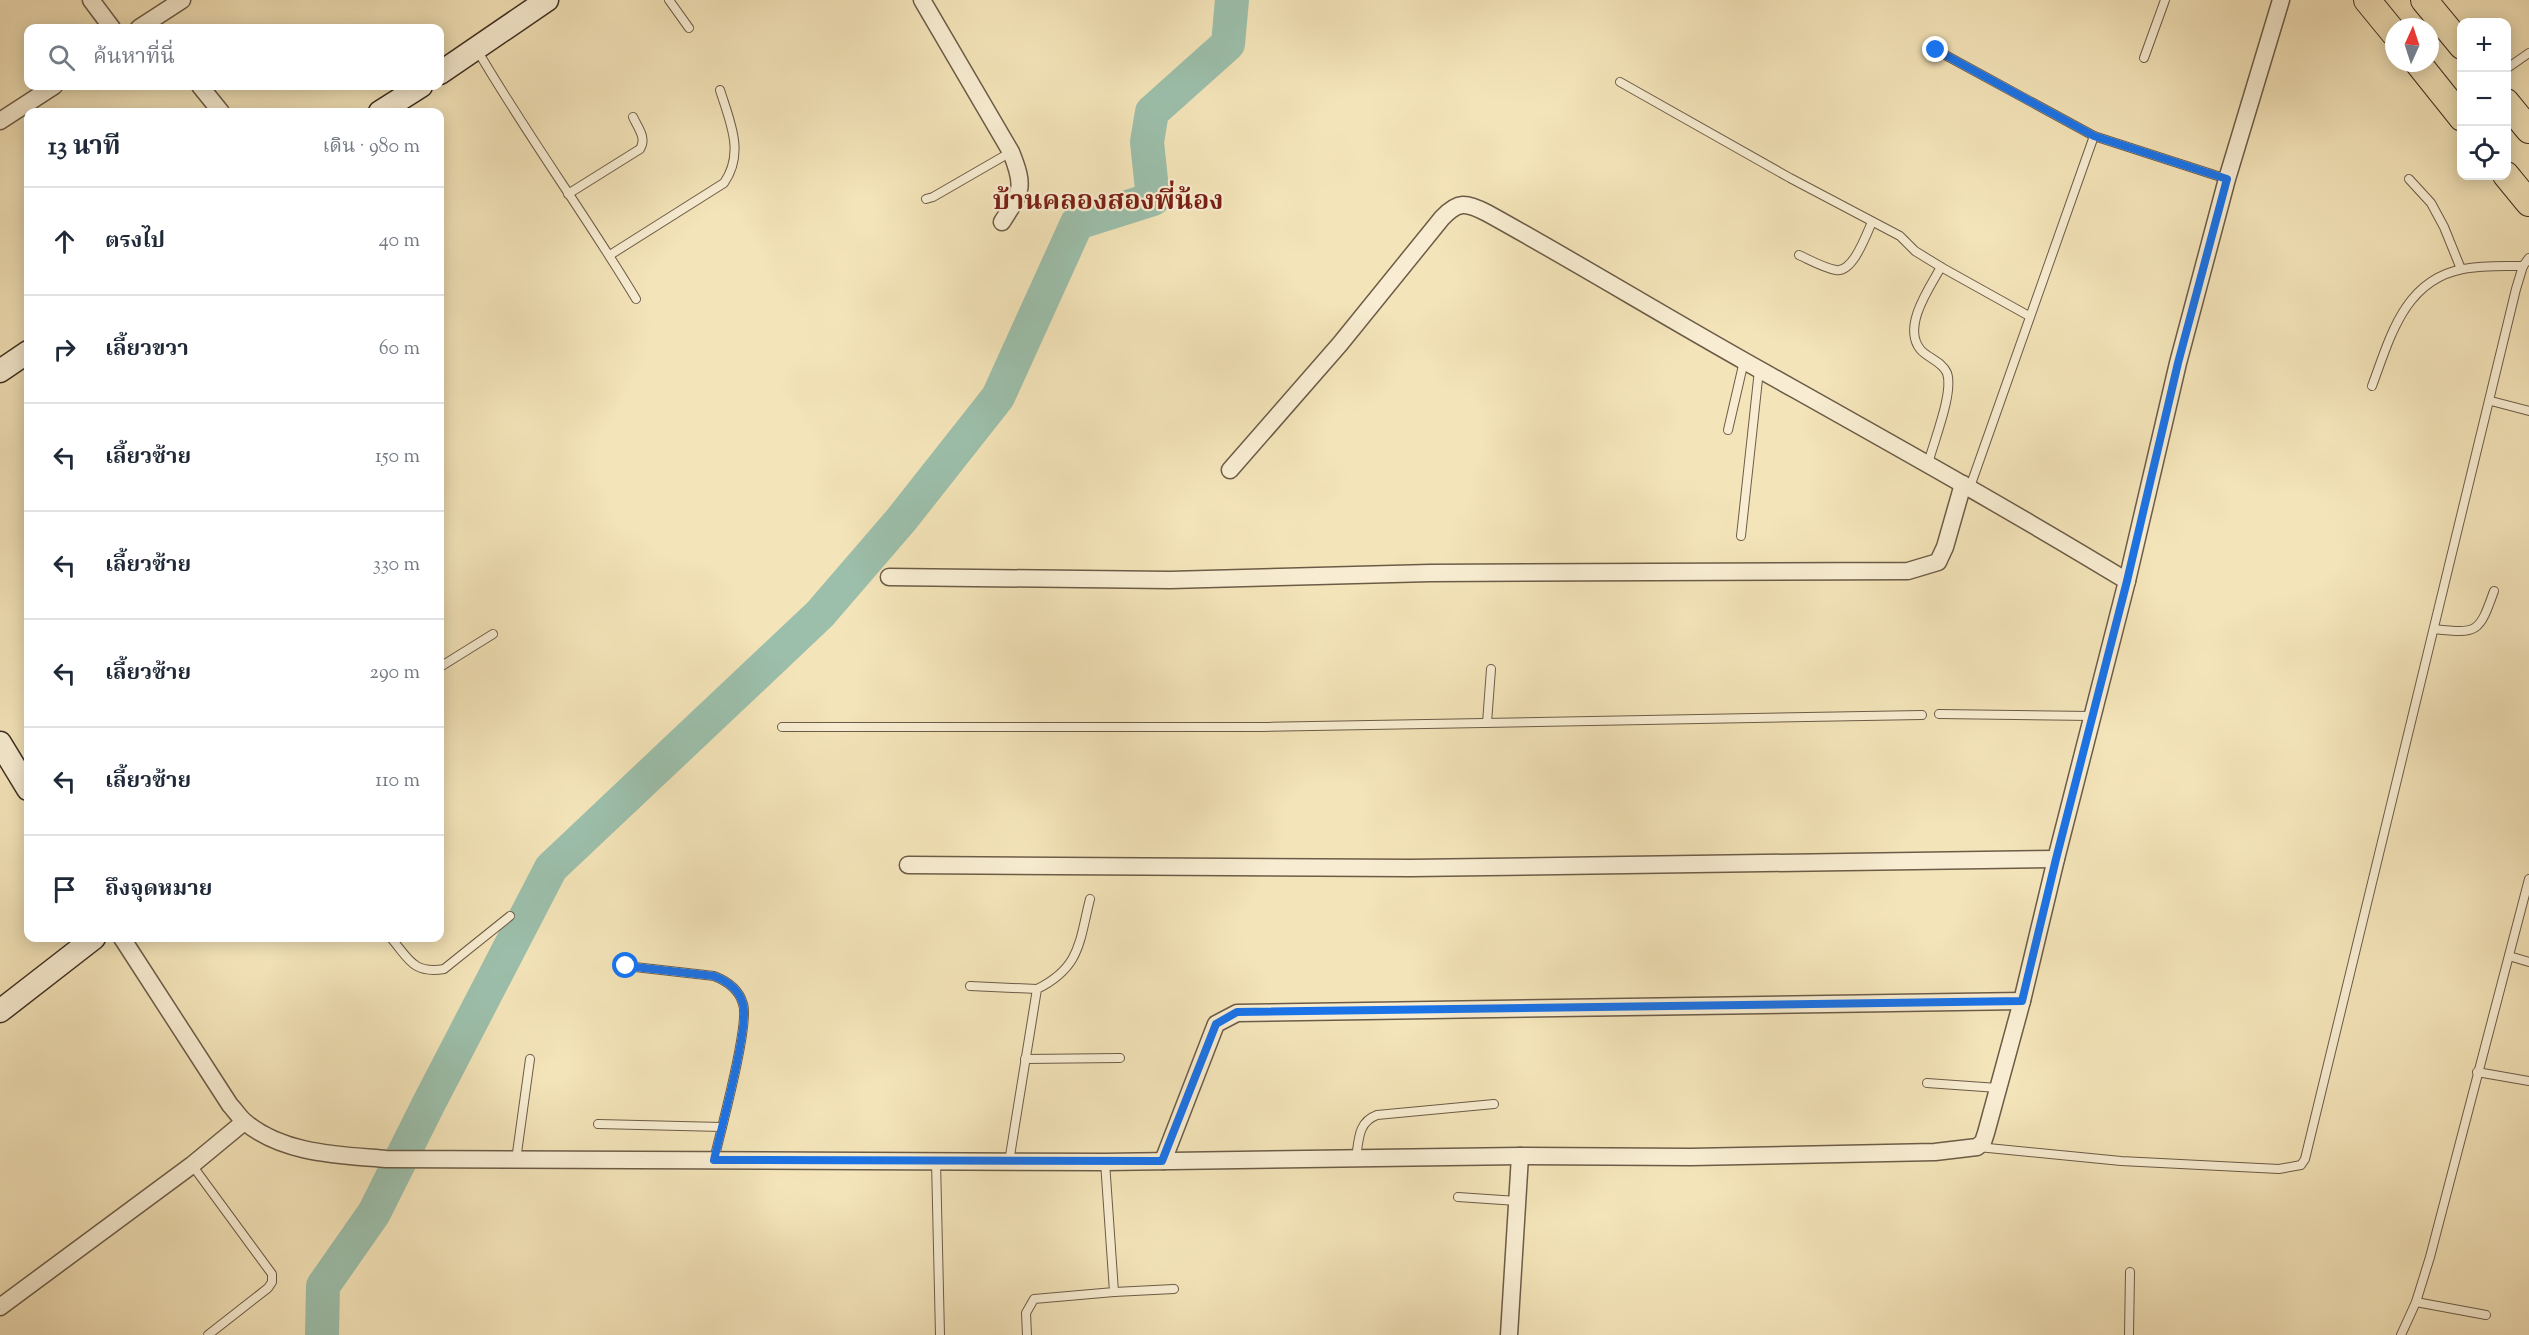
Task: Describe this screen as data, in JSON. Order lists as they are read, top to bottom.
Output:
{
  "districts": ["บ้านคลองสองพี่น้อง"],
  "north": "top",
  "page": {
    "map_buttons": ["+", "−"],
    "search": "ค้นหาที่นี่",
    "heading": ["13 นาที", "เดิน · 980 m"],
    "list": [
      ["ตรงไป", "40 m"],
      ["เลี้ยวขวา", "60 m"],
      ["เลี้ยวซ้าย", "150 m"],
      ["เลี้ยวซ้าย", "330 m"],
      ["เลี้ยวซ้าย", "290 m"],
      ["เลี้ยวซ้าย", "110 m"],
      "ถึงจุดหมาย"
    ]
  }
}
